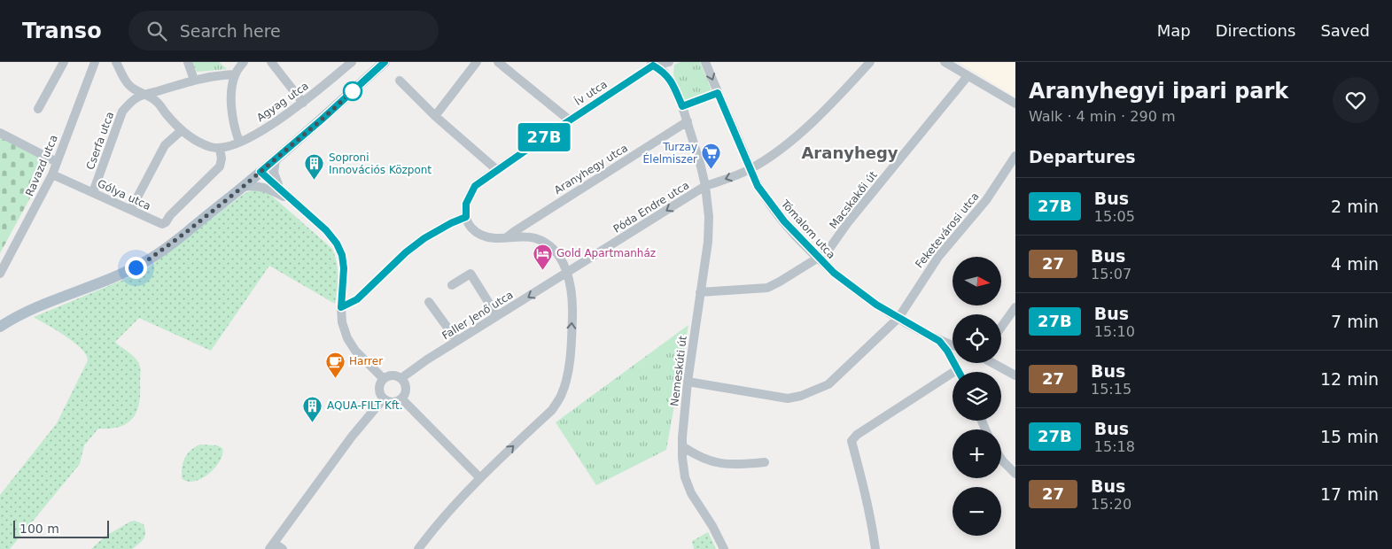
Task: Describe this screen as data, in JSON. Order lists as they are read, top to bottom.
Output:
{
  "streets": {
    "street": [
      "Ív utca",
      "Agyag utca",
      "Cserfa utca",
      "Ravazd utca",
      "Aranyhegy utca",
      "Gólya utca",
      "Macskakői út",
      "Póda Endre utca",
      "Tómalom utca",
      "Feketevárosi utca",
      "Faller Jenő utca",
      "Nemeskúti út"
    ]
  },
  "crossings": [
    ["Ív utca", "Nemeskúti út"],
    ["Agyag utca", "Gólya utca"],
    ["Cserfa utca", "Gólya utca"],
    ["Ravazd utca", "Gólya utca"],
    ["Aranyhegy utca", "Nemeskúti út"],
    ["Macskakői út", "Tómalom utca"],
    ["Macskakői út", "Nemeskúti út"],
    ["Póda Endre utca", "Tómalom utca"],
    ["Póda Endre utca", "Faller Jenő utca"],
    ["Póda Endre utca", "Nemeskúti út"],
    ["Tómalom utca", "Feketevárosi utca"],
    ["Feketevárosi utca", "Nemeskúti út"]
  ],
  "one_way": ["Póda Endre utca", "Faller Jenő utca"],
  "districts": ["Aranyhegy"],
  "places": {
    "supermarket": ["Turzay Élelmiszer"],
    "building": ["Soproni Innovációs Központ", "AQUA-FILT Kft."],
    "hotel": ["Gold Apartmanház"],
    "cafe": ["Harrer"]
  },
  "lines": ["bus line 27B"],
  "scale_bar": "100 m",
  "north": "right",
  "page": {
    "header": "Transo",
    "search": "Search here",
    "nav": ["Map", "Directions", "Saved"],
    "on_map": "27B",
    "heading": [
      ["Aranyhegyi ipari park", "Walk · 4 min · 290 m"],
      "Departures"
    ],
    "list": [
      {
        "mark": "27B",
        "name": "Bus",
        "note": "15:05",
        "value": "2 min"
      },
      {
        "mark": "27",
        "name": "Bus",
        "note": "15:07",
        "value": "4 min"
      },
      {
        "mark": "27B",
        "name": "Bus",
        "note": "15:10",
        "value": "7 min"
      },
      {
        "mark": "27",
        "name": "Bus",
        "note": "15:15",
        "value": "12 min"
      },
      {
        "mark": "27B",
        "name": "Bus",
        "note": "15:18",
        "value": "15 min"
      },
      {
        "mark": "27",
        "name": "Bus",
        "note": "15:20",
        "value": "17 min"
      }
    ],
    "map_buttons": ["+", "−"],
    "scale": "100 m"
  }
}
